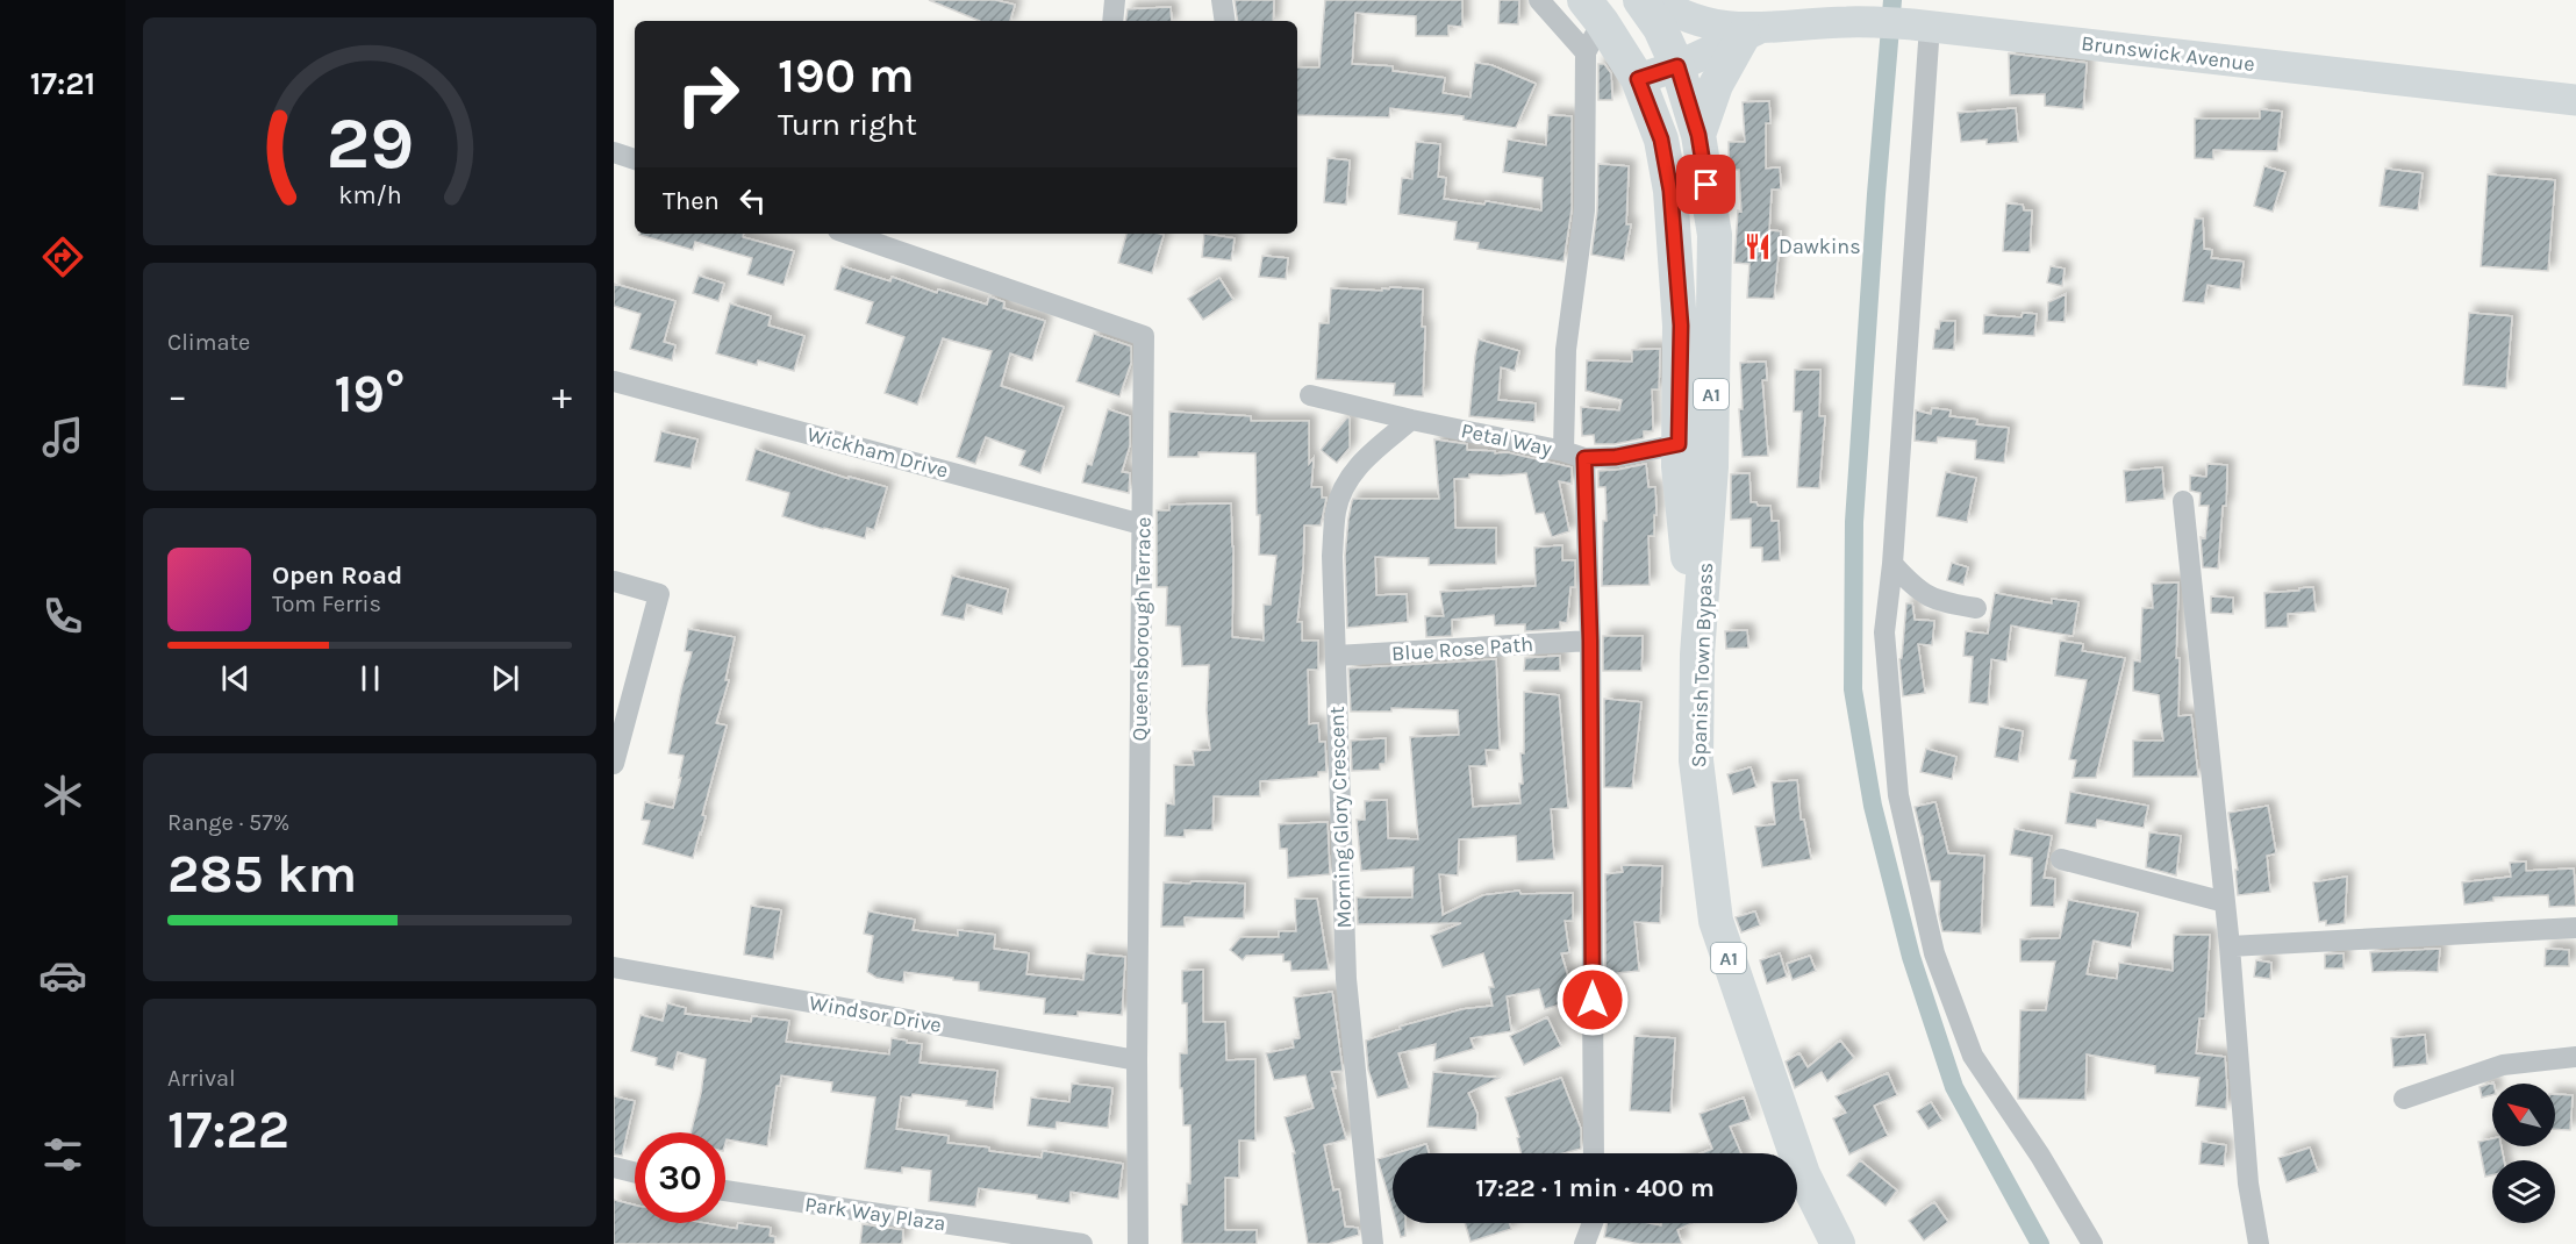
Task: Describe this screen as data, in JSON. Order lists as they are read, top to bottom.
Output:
{
  "streets": {
    "main road": ["Brunswick Avenue", "A1", "Spanish Town Bypass"],
    "street": [
      "Petal Way",
      "Wickham Drive",
      "Queensborough Terrace",
      "Blue Rose Path",
      "Morning Glory Crescent",
      "Windsor Drive",
      "Park Way Plaza"
    ]
  },
  "crossings": [
    ["Brunswick Avenue", "A1"],
    ["Brunswick Avenue", "Spanish Town Bypass"],
    ["A1", "Spanish Town Bypass"],
    ["Petal Way", "Morning Glory Crescent"],
    ["Wickham Drive", "Queensborough Terrace"],
    ["Queensborough Terrace", "Windsor Drive"],
    ["Blue Rose Path", "Morning Glory Crescent"]
  ],
  "places": {
    "restaurant": ["Dawkins"]
  },
  "north": "top left",
  "page": {
    "tabs": "17:21",
    "turn": ["190 m", "Turn right"],
    "then": "Then",
    "tile": [
      "Climate",
      ["Range · 57%", "285 km"],
      ["Arrival", "17:22"]
    ],
    "heat": ["−", "19°", "+"],
    "song": ["Open Road", "Tom Ferris"],
    "limit": "30",
    "trip": "17:22 · 1 min · 400 m",
    "gauge": ["29", "km/h"]
  }
}
